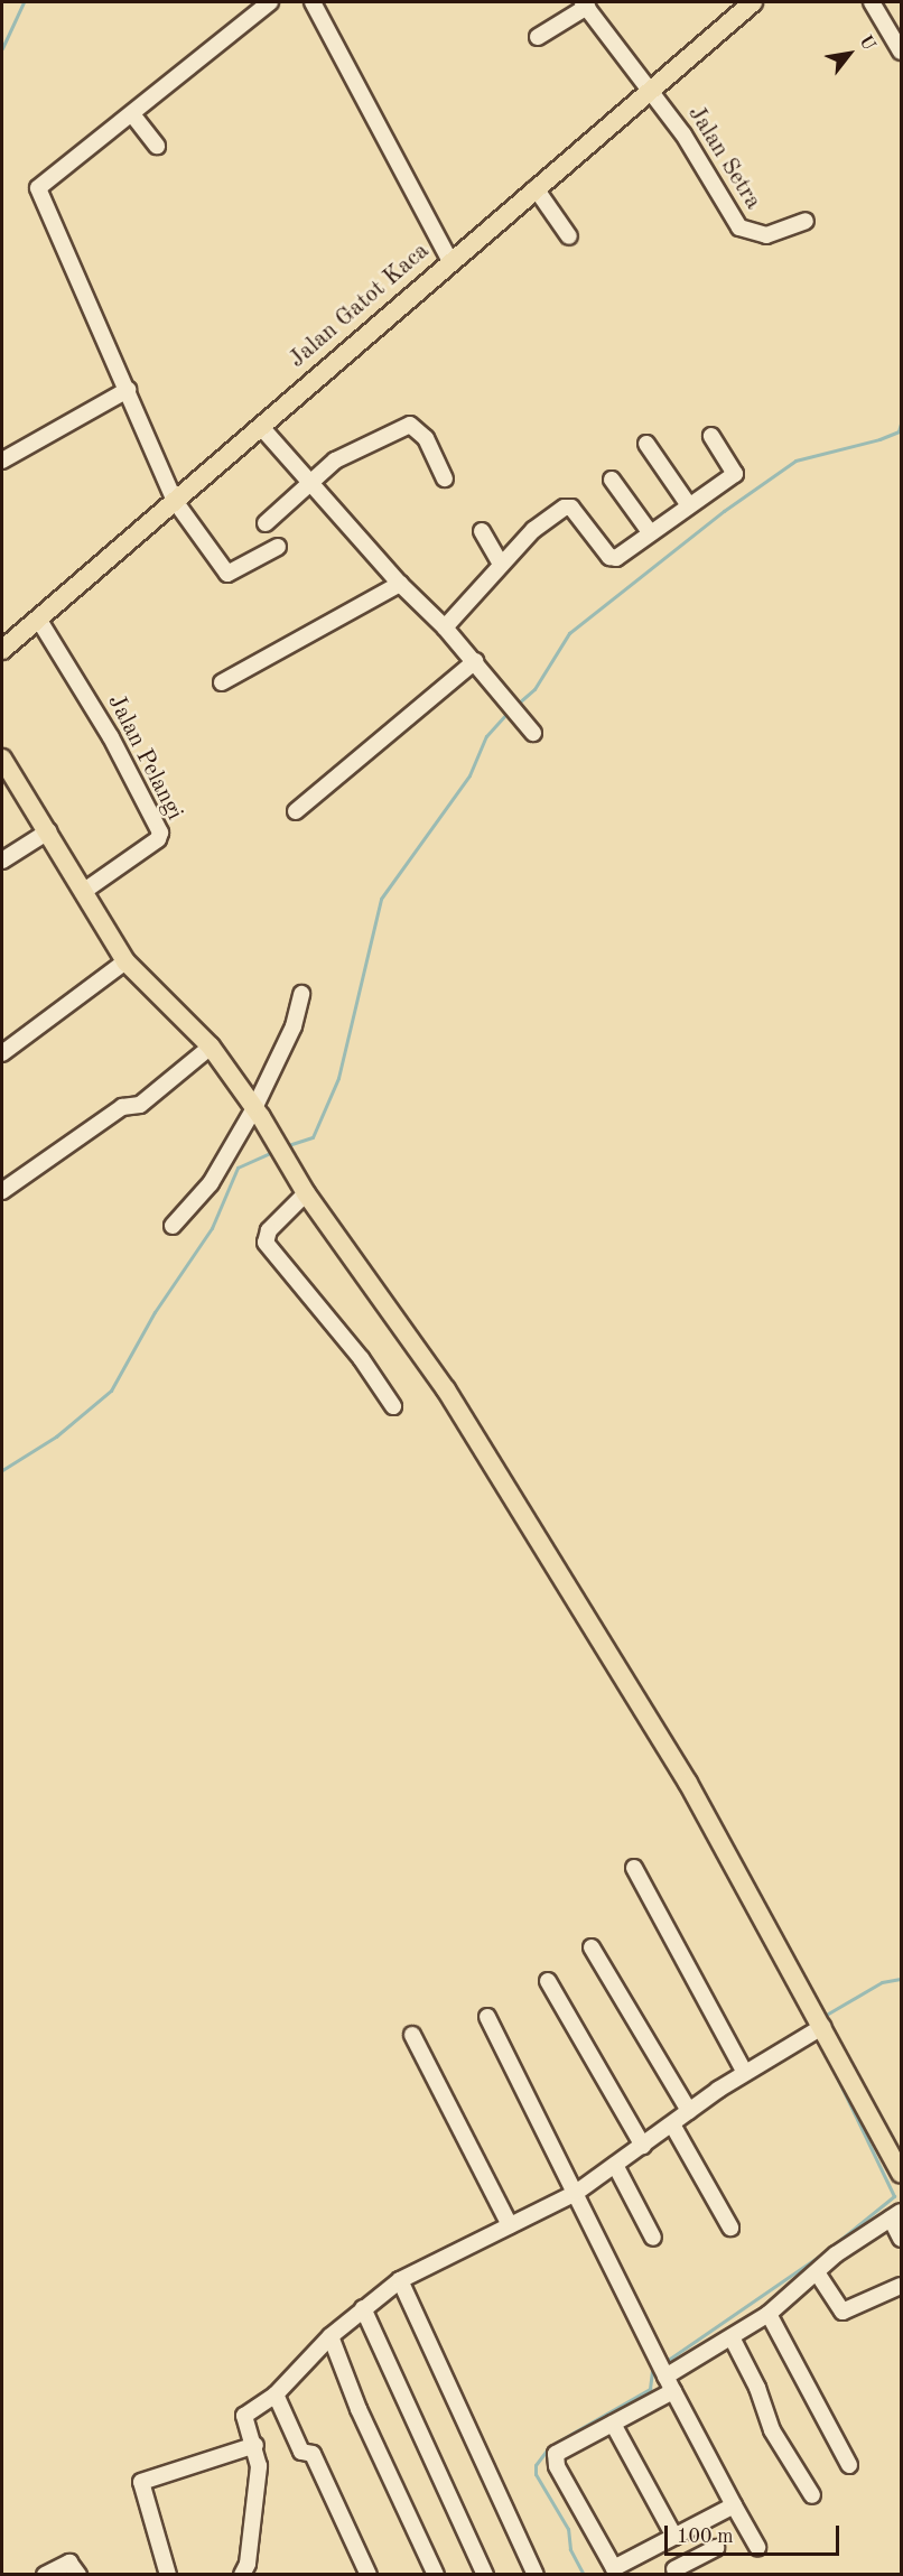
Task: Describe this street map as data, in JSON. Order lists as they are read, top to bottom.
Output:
{
  "streets": {
    "main road": ["Jalan Gatot Kaca"],
    "street": ["Jalan Setra", "Jalan Pelangi"]
  },
  "crossings": [
    ["Jalan Setra", "Jalan Gatot Kaca"],
    ["Jalan Gatot Kaca", "Jalan Pelangi"]
  ],
  "scale_bar": "100 m",
  "north": "top right"
}
